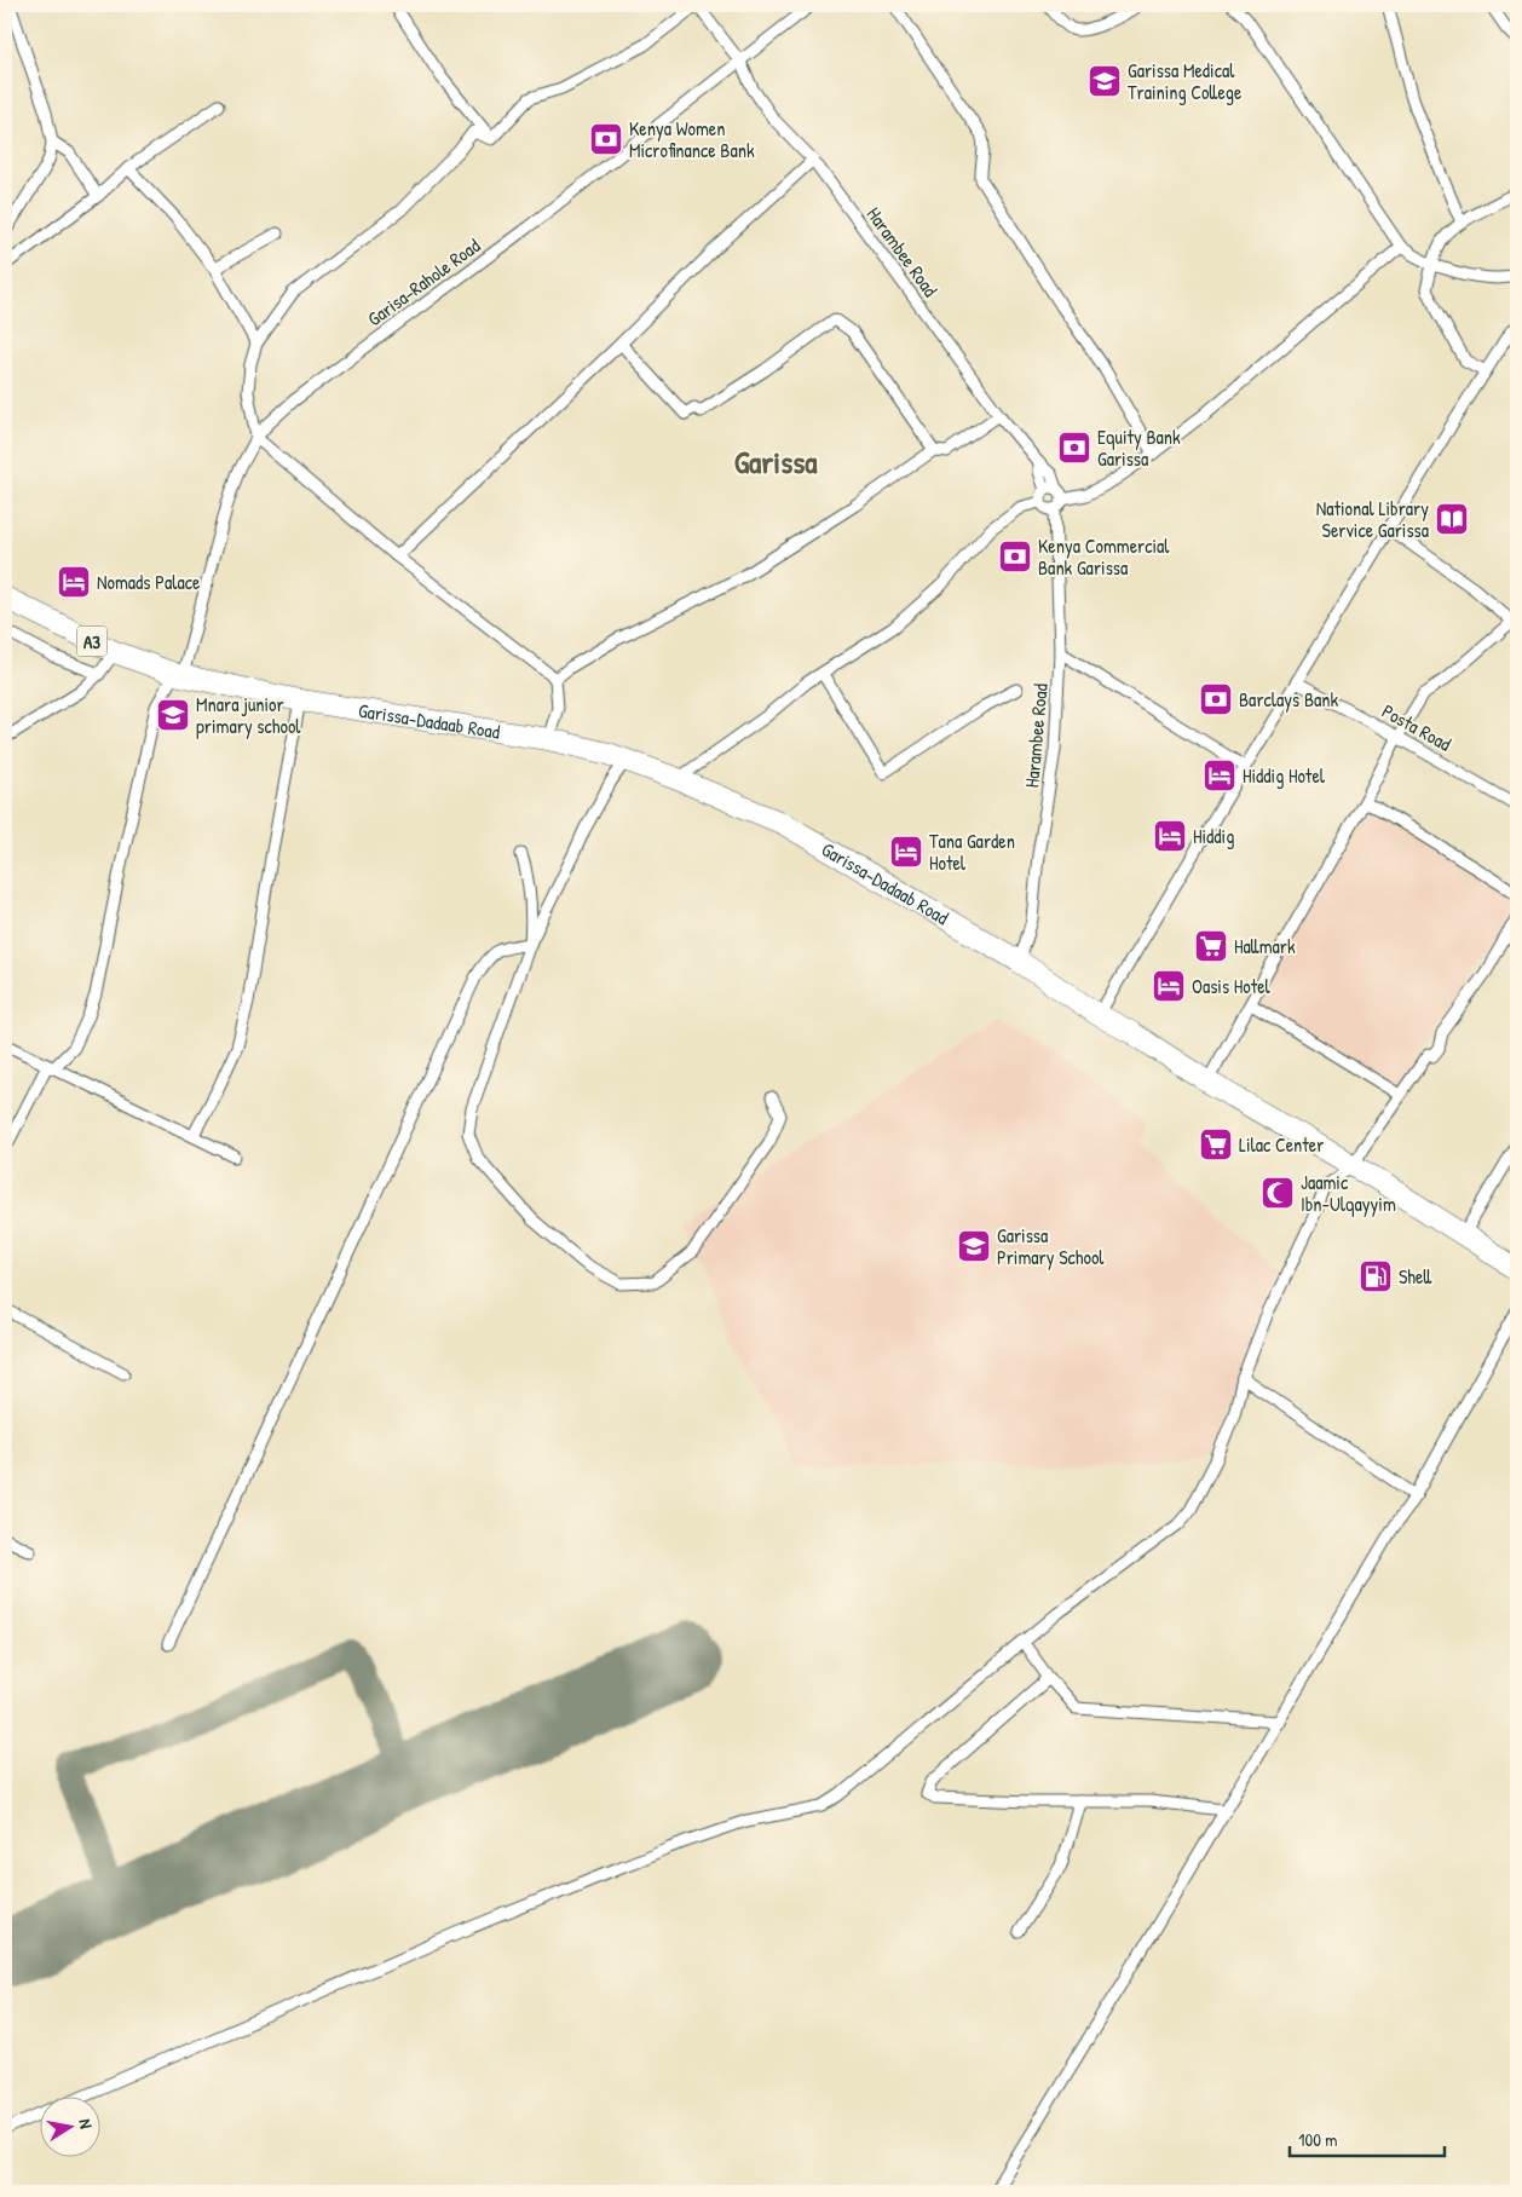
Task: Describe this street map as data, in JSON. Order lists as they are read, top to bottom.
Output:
{
  "streets": {
    "highway": ["A3", "Garissa-Dadaab Road"],
    "street": ["Harambee Road", "Garisa-Rahole Road", "Posta Road"]
  },
  "crossings": [
    ["Harambee Road", "Garisa-Rahole Road"],
    ["Harambee Road", "Garissa-Dadaab Road"],
    ["Garisa-Rahole Road", "A3"],
    ["Garisa-Rahole Road", "Garissa-Dadaab Road"],
    ["A3", "Garissa-Dadaab Road"]
  ],
  "districts": ["Garissa"],
  "places": {
    "school or university": ["Garissa Medical Training College", "Mnara junior primary school", "Garissa Primary School"],
    "bank": [
      "Kenya Women Microfinance Bank",
      "Equity Bank Garissa",
      "Kenya Commercial Bank Garissa",
      "Barclays Bank"
    ],
    "library": ["National Library Service Garissa"],
    "hotel": [
      "Nomads Palace",
      "Hiddig Hotel",
      "Hiddig",
      "Tana Garden Hotel",
      "Oasis Hotel"
    ],
    "supermarket": ["Hallmark", "Lilac Center"],
    "mosque": ["Jaamic Ibn-Ulqayyim"],
    "fuel station": ["Shell"]
  },
  "scale_bar": "100 m",
  "north": "right"
}
